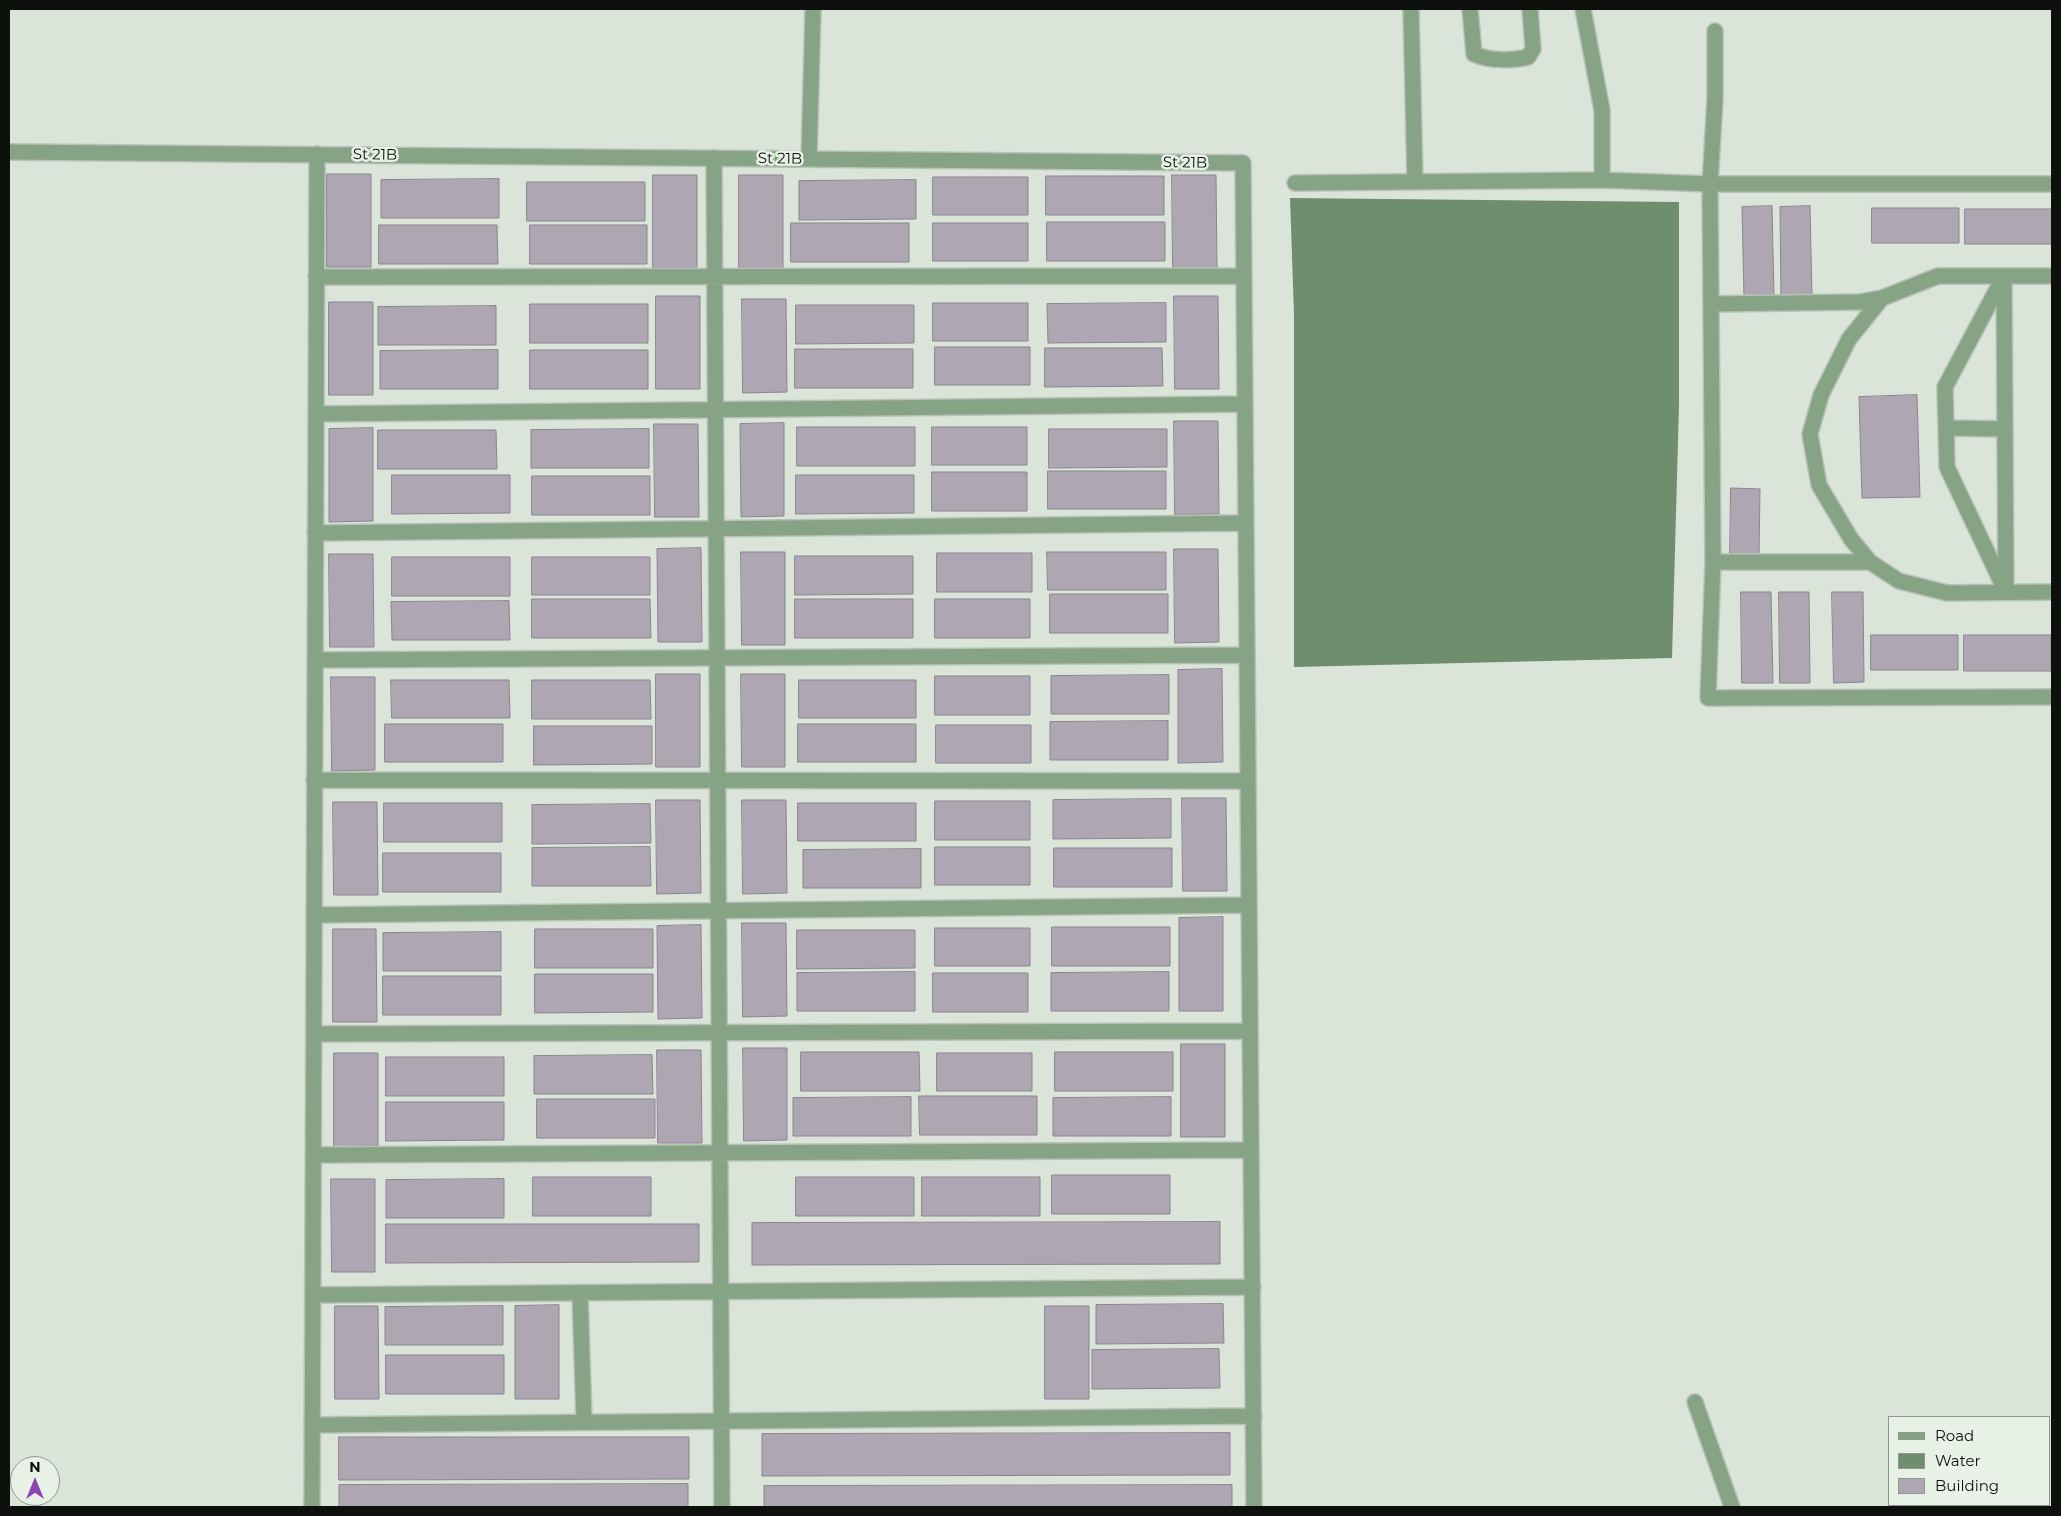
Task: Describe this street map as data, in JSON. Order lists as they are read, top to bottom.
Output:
{
  "streets": {
    "street": ["St 21B"]
  },
  "legend": ["Road", "Water", "Building"],
  "north": "top"
}
